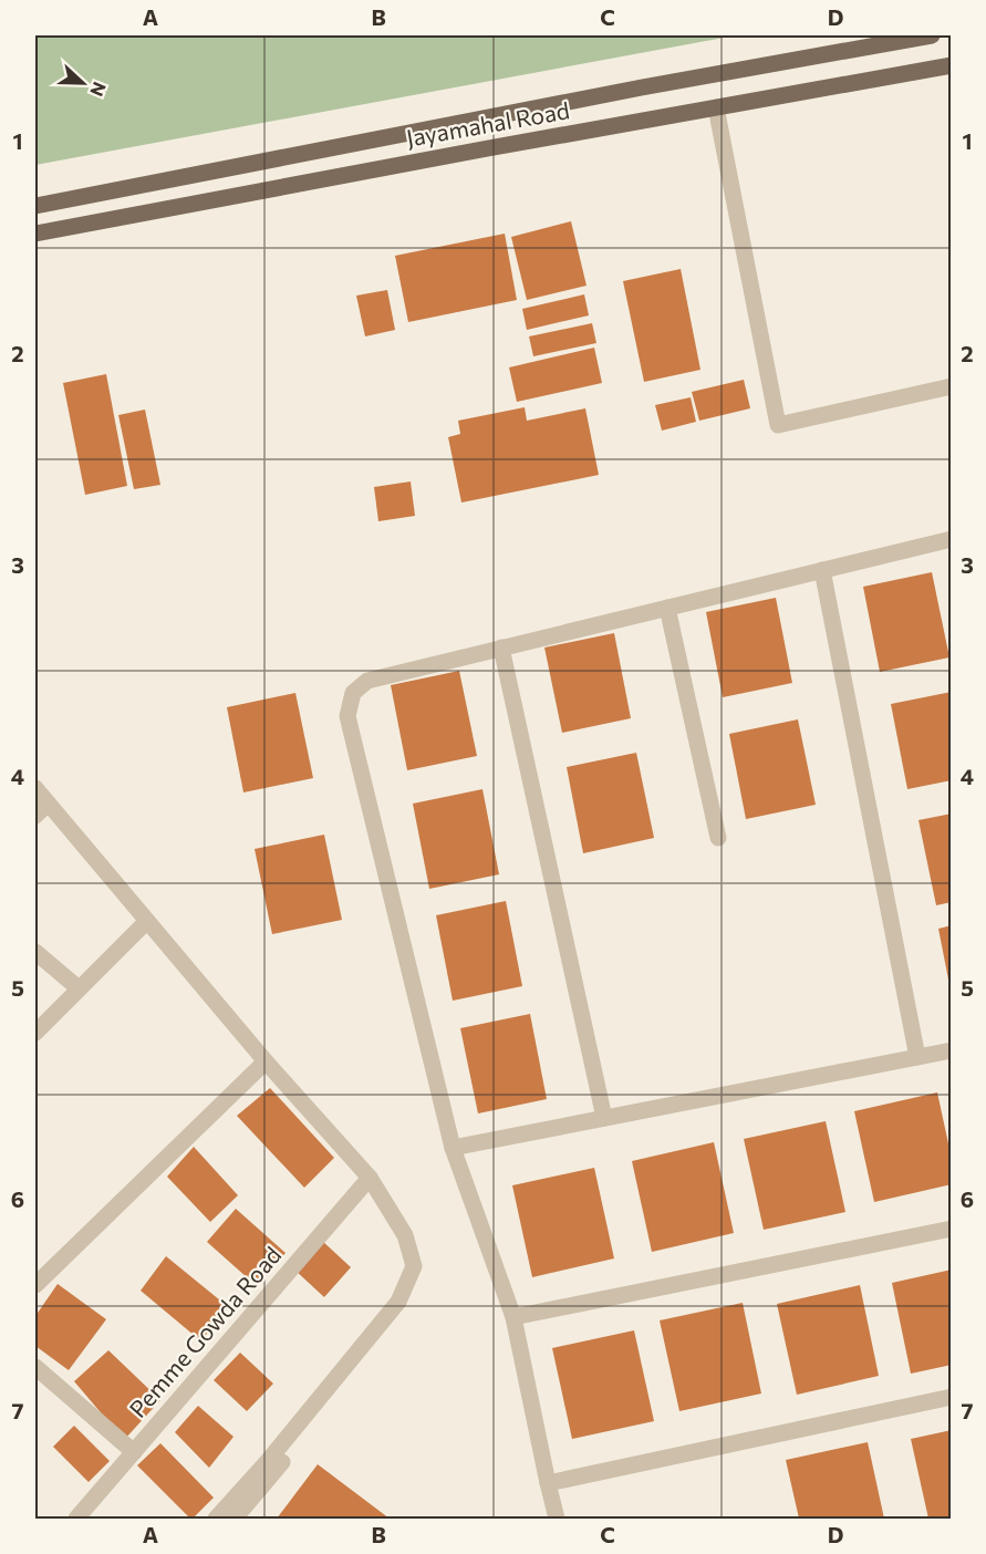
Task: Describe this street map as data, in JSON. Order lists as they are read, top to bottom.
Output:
{
  "streets": {
    "main road": ["Jayamahal Road"],
    "street": ["Pemme Gowda Road"]
  },
  "north": "right",
  "grid": {
    "columns": [
      "A",
      "B",
      "C",
      "D"
    ],
    "rows": [
      "1",
      "2",
      "3",
      "4",
      "5",
      "6",
      "7"
    ]
  }
}
